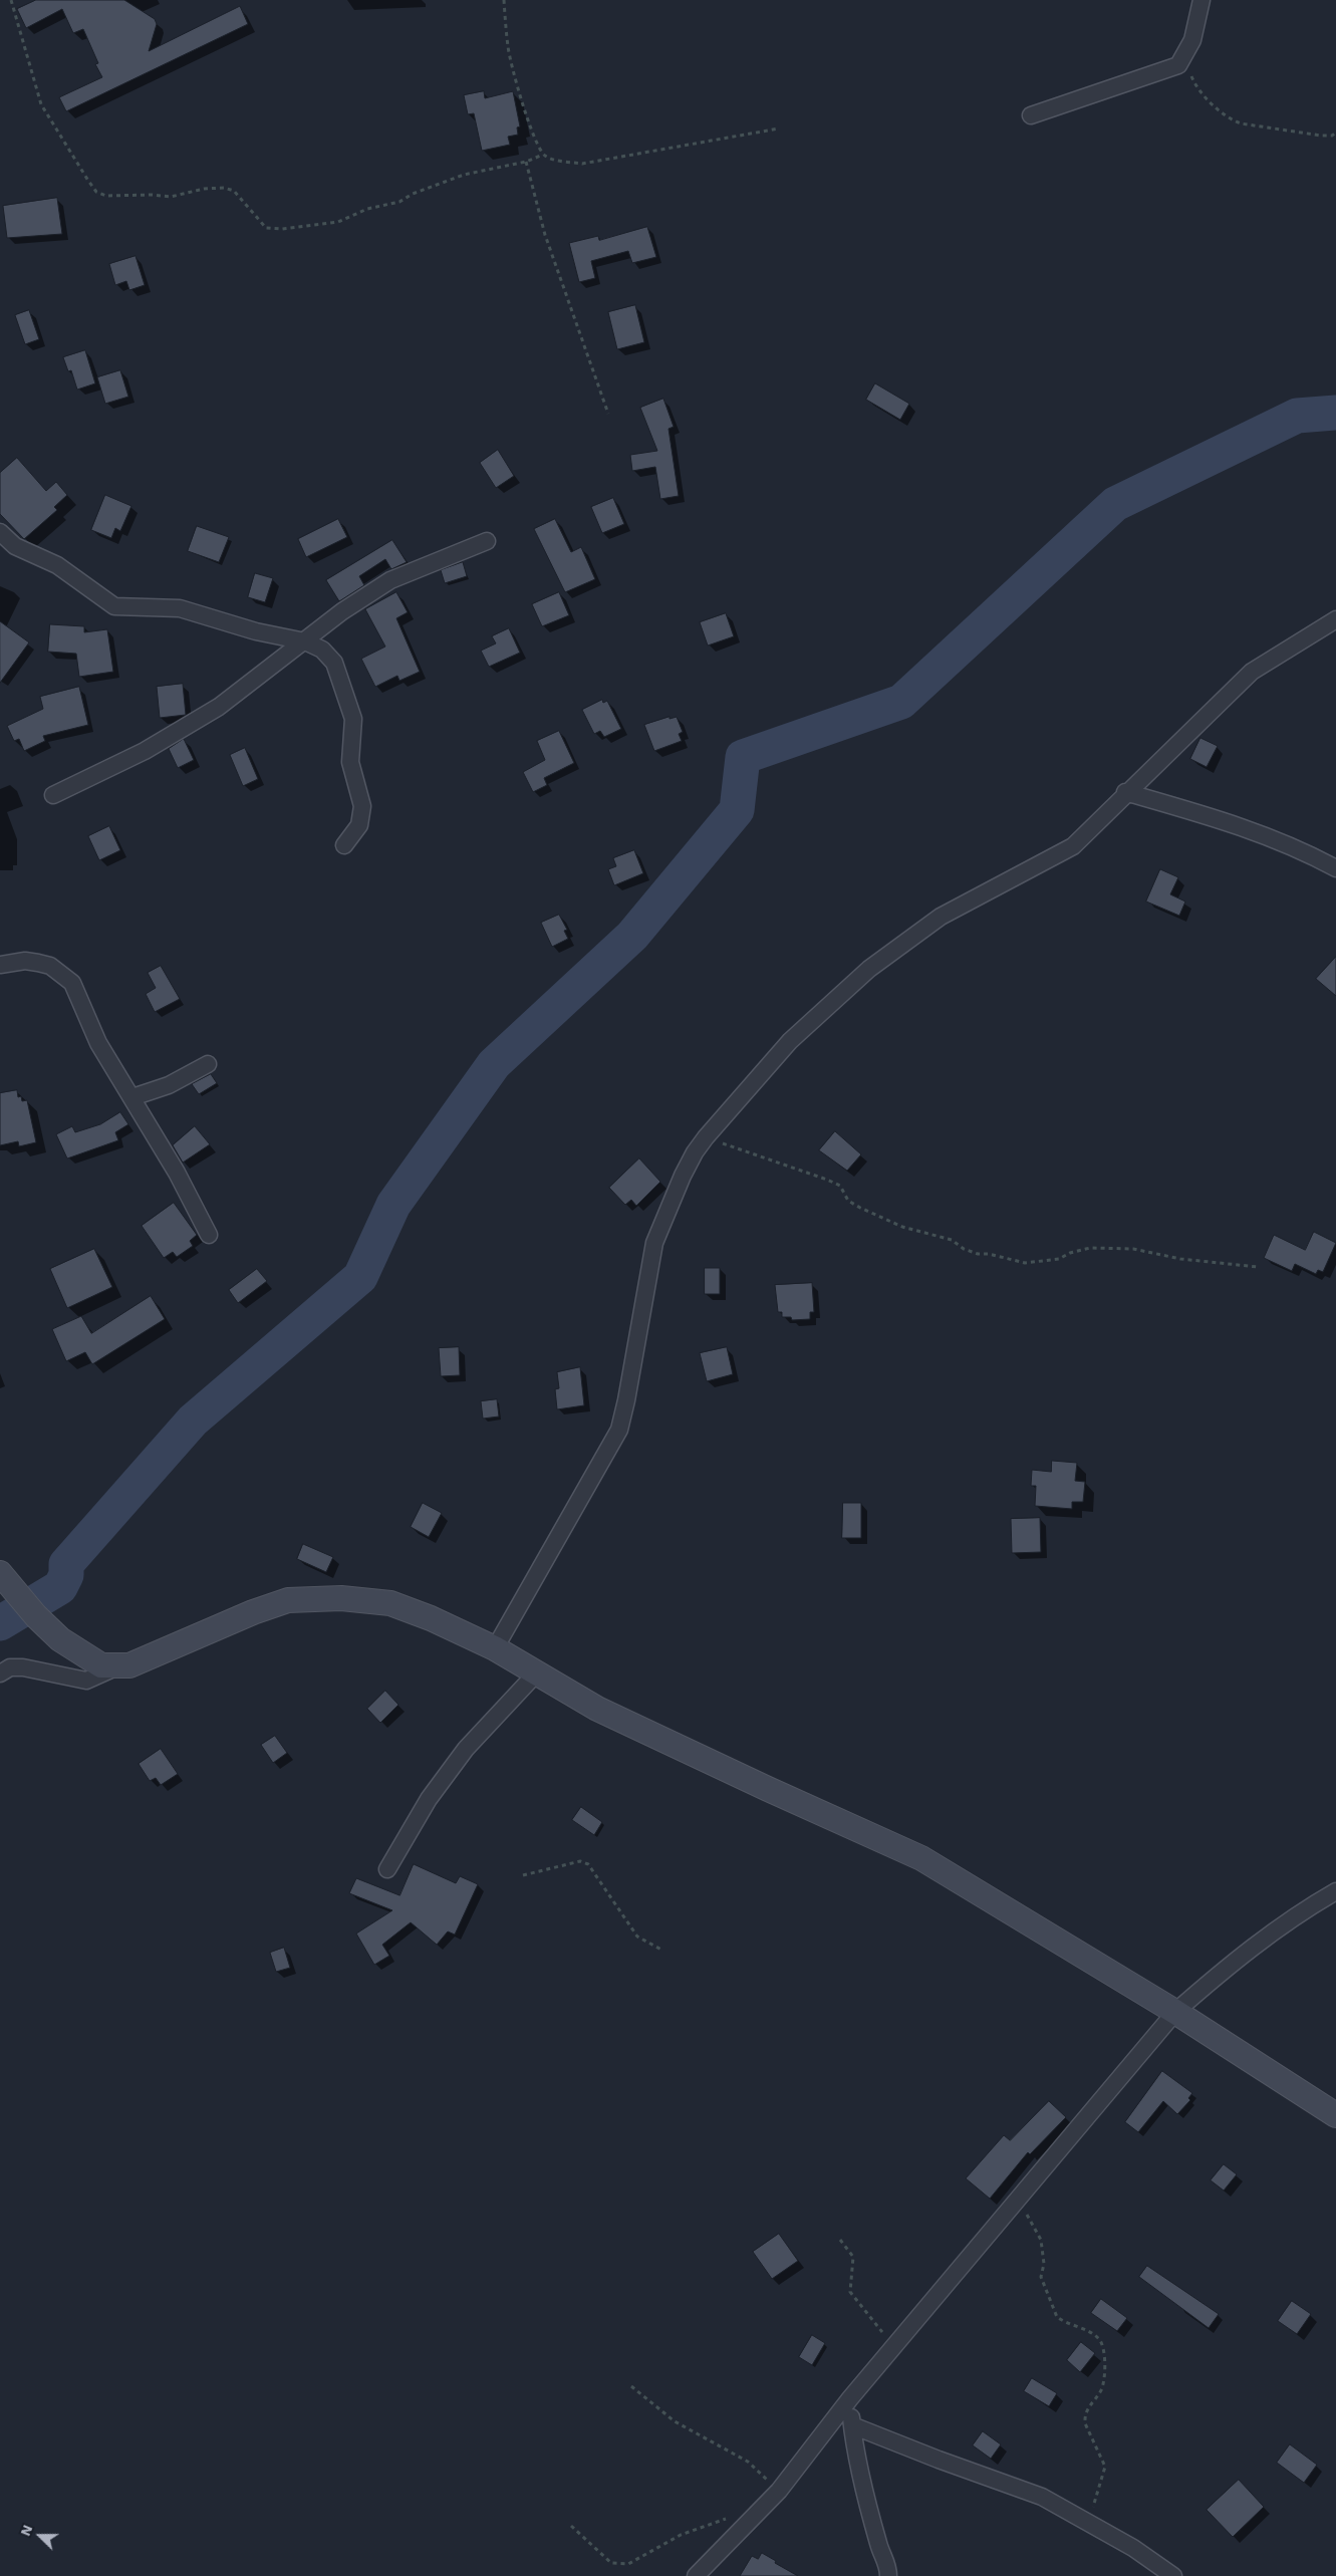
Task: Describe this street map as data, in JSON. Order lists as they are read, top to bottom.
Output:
{
  "north": "left"
}
